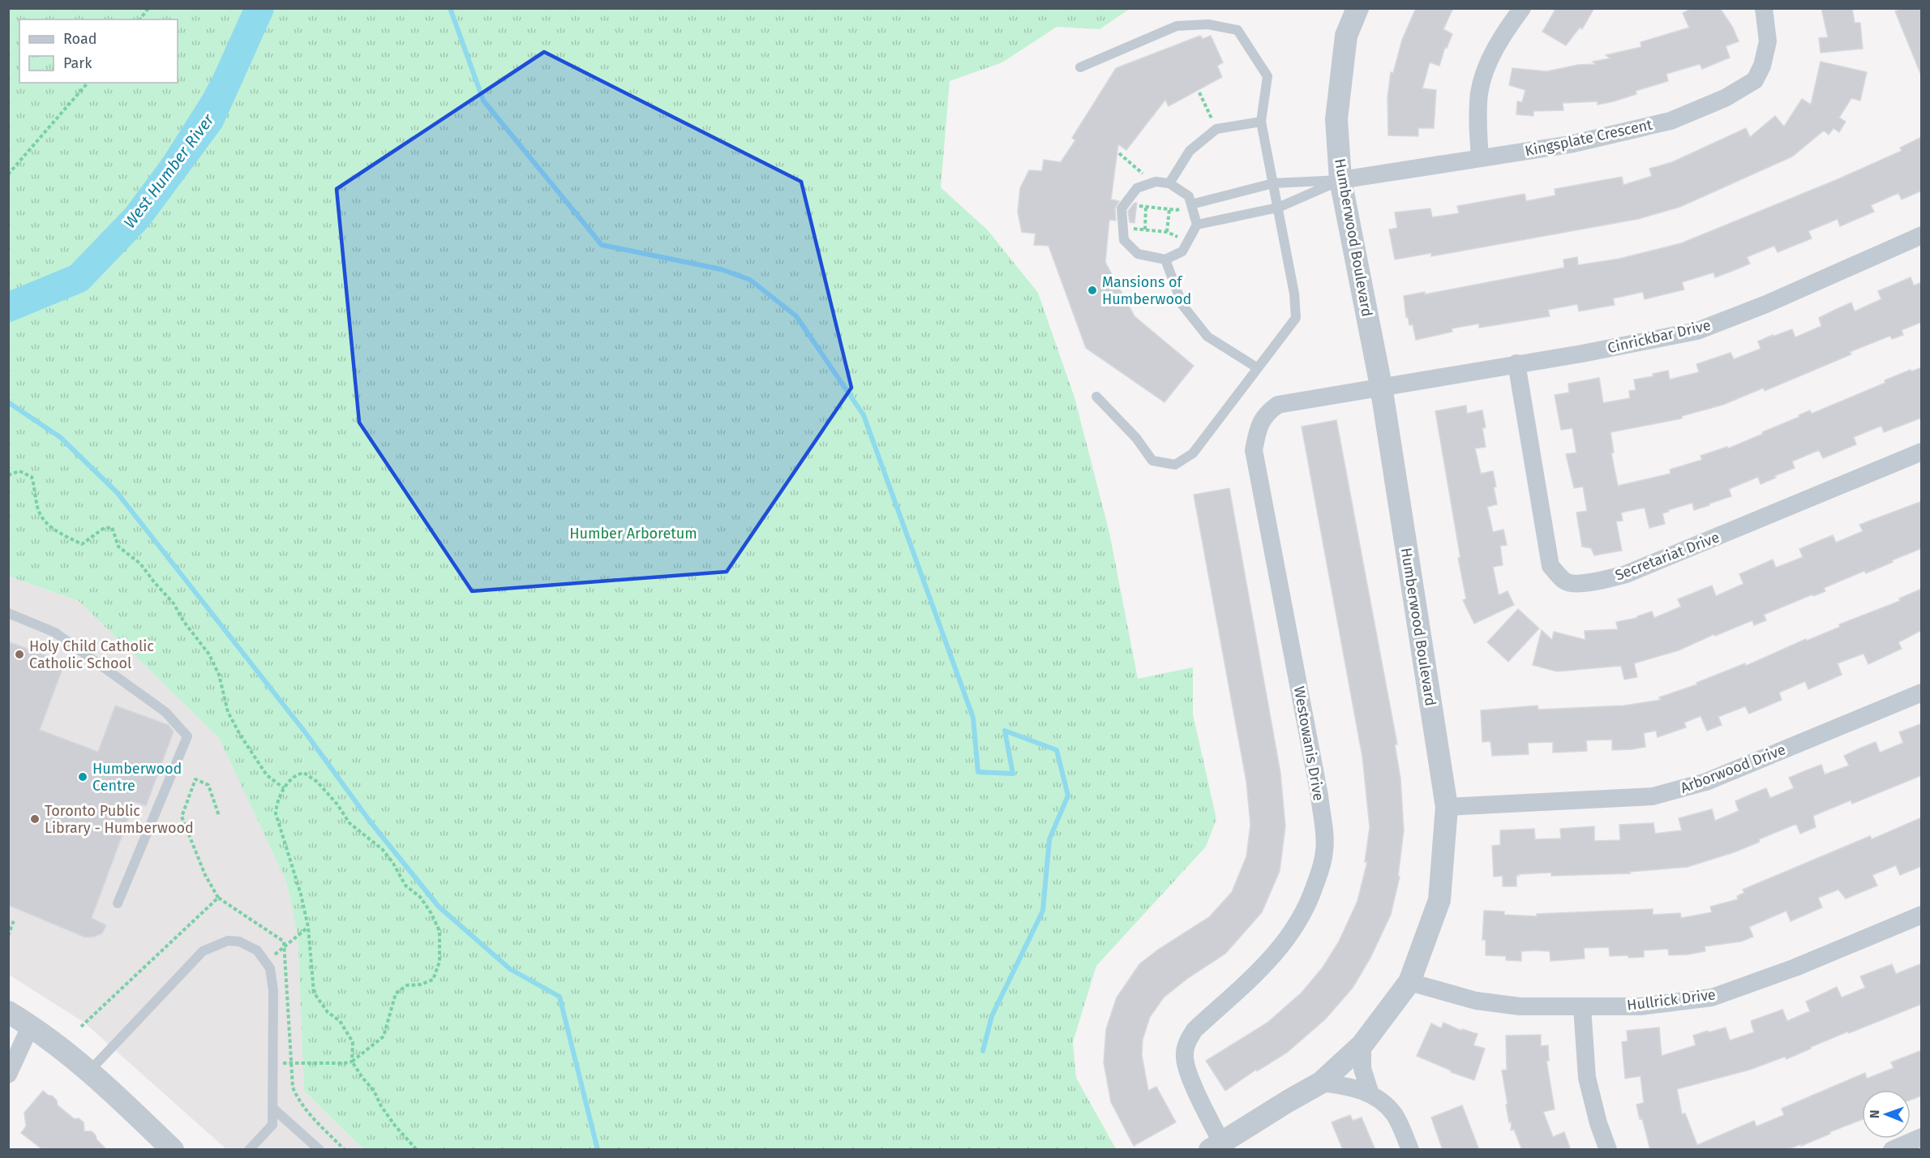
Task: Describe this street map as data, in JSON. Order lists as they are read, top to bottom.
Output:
{
  "streets": {
    "street": [
      "Kingsplate Crescent",
      "Humberwood Boulevard",
      "Cinrickbar Drive",
      "Secretariat Drive",
      "Westowanis Drive",
      "Arborwood Drive",
      "Hullrick Drive"
    ]
  },
  "crossings": [
    ["Kingsplate Crescent", "Humberwood Boulevard"],
    ["Humberwood Boulevard", "Cinrickbar Drive"],
    ["Humberwood Boulevard", "Westowanis Drive"],
    ["Humberwood Boulevard", "Arborwood Drive"],
    ["Humberwood Boulevard", "Hullrick Drive"],
    ["Cinrickbar Drive", "Secretariat Drive"],
    ["Cinrickbar Drive", "Westowanis Drive"]
  ],
  "water": ["West Humber River"],
  "parks": ["Humber Arboretum"],
  "places": [
    "Mansions of Humberwood",
    "Holy Child Catholic Catholic School",
    "Humberwood Centre",
    "Toronto Public Library - Humberwood"
  ],
  "legend": ["Road", "Park"],
  "north": "left"
}
